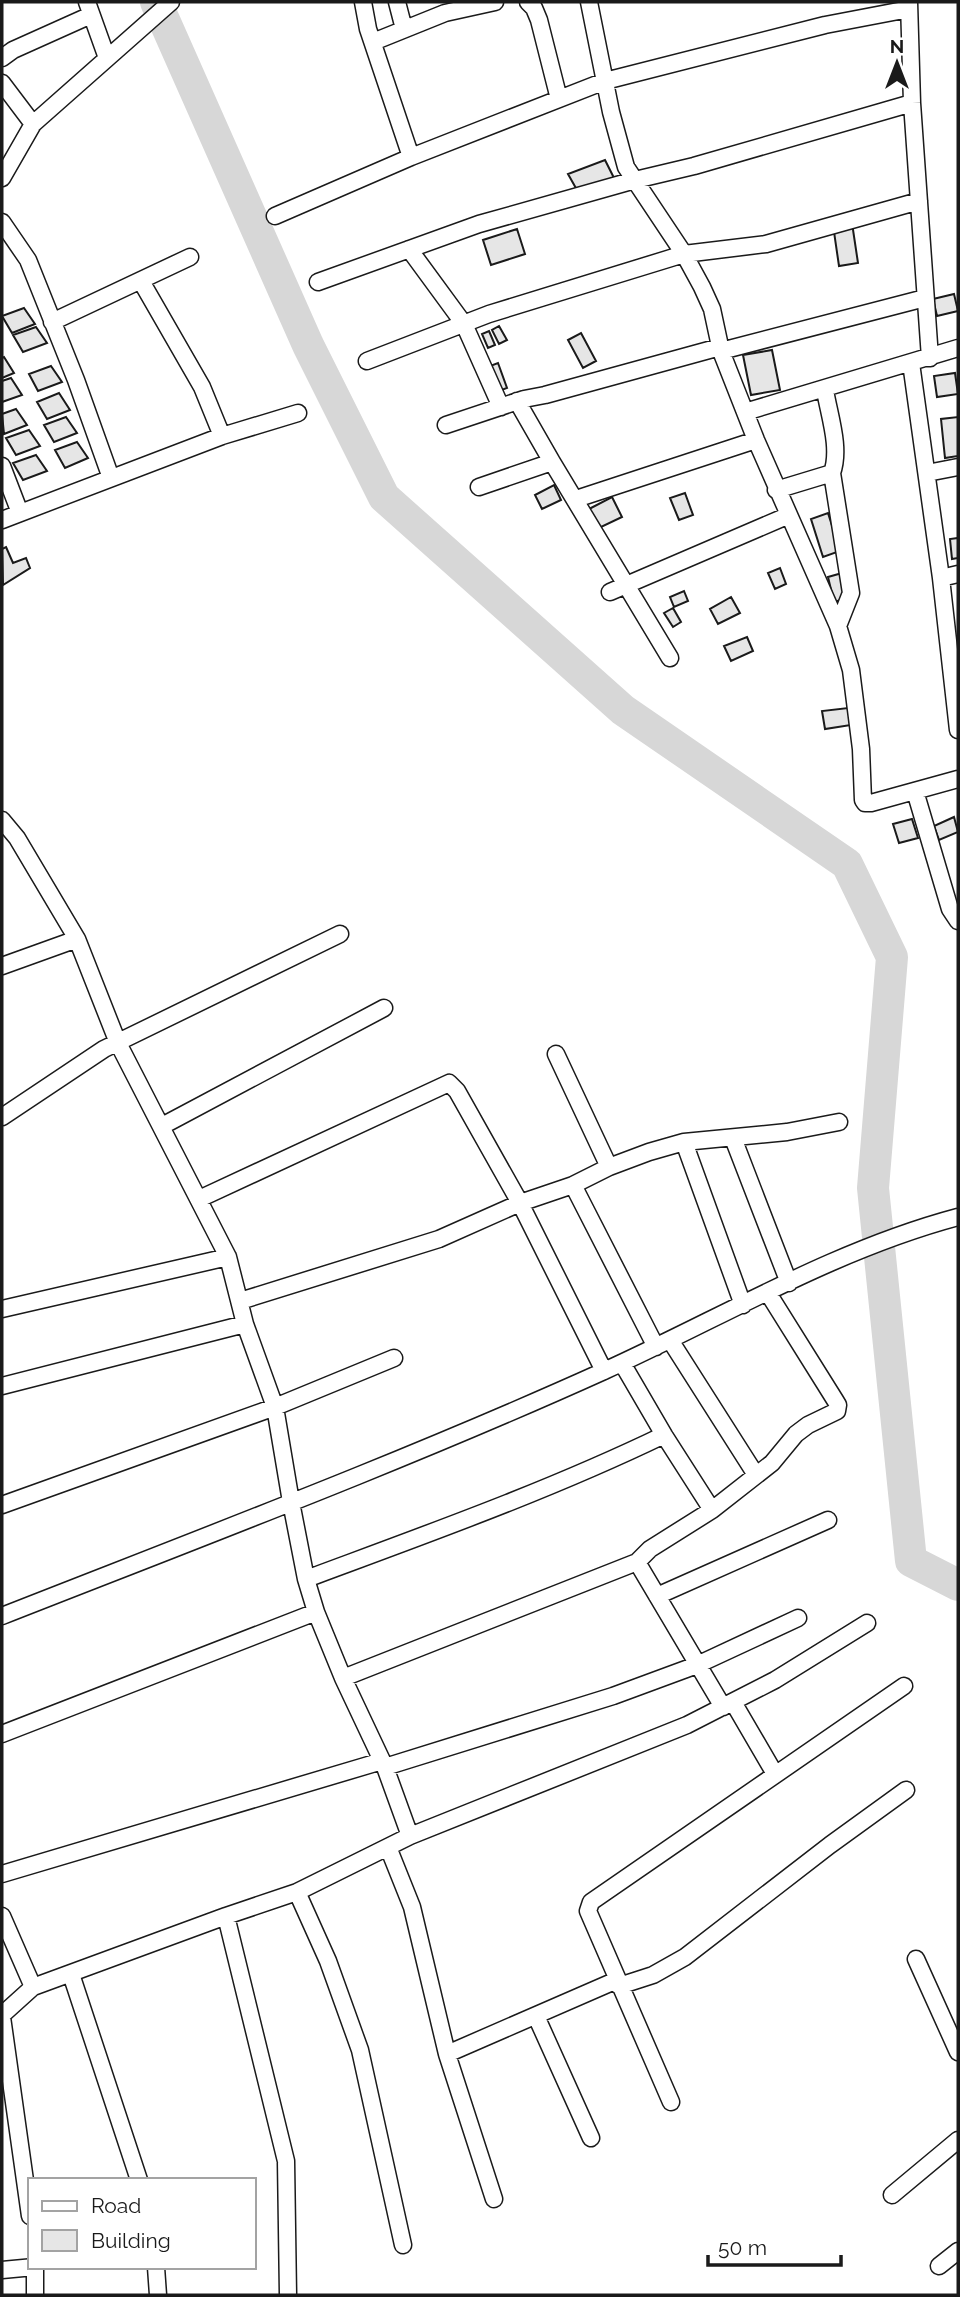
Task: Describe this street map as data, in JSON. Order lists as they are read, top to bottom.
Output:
{
  "legend": ["Road", "Building"],
  "scale_bar": "50 m",
  "north": "top"
}
